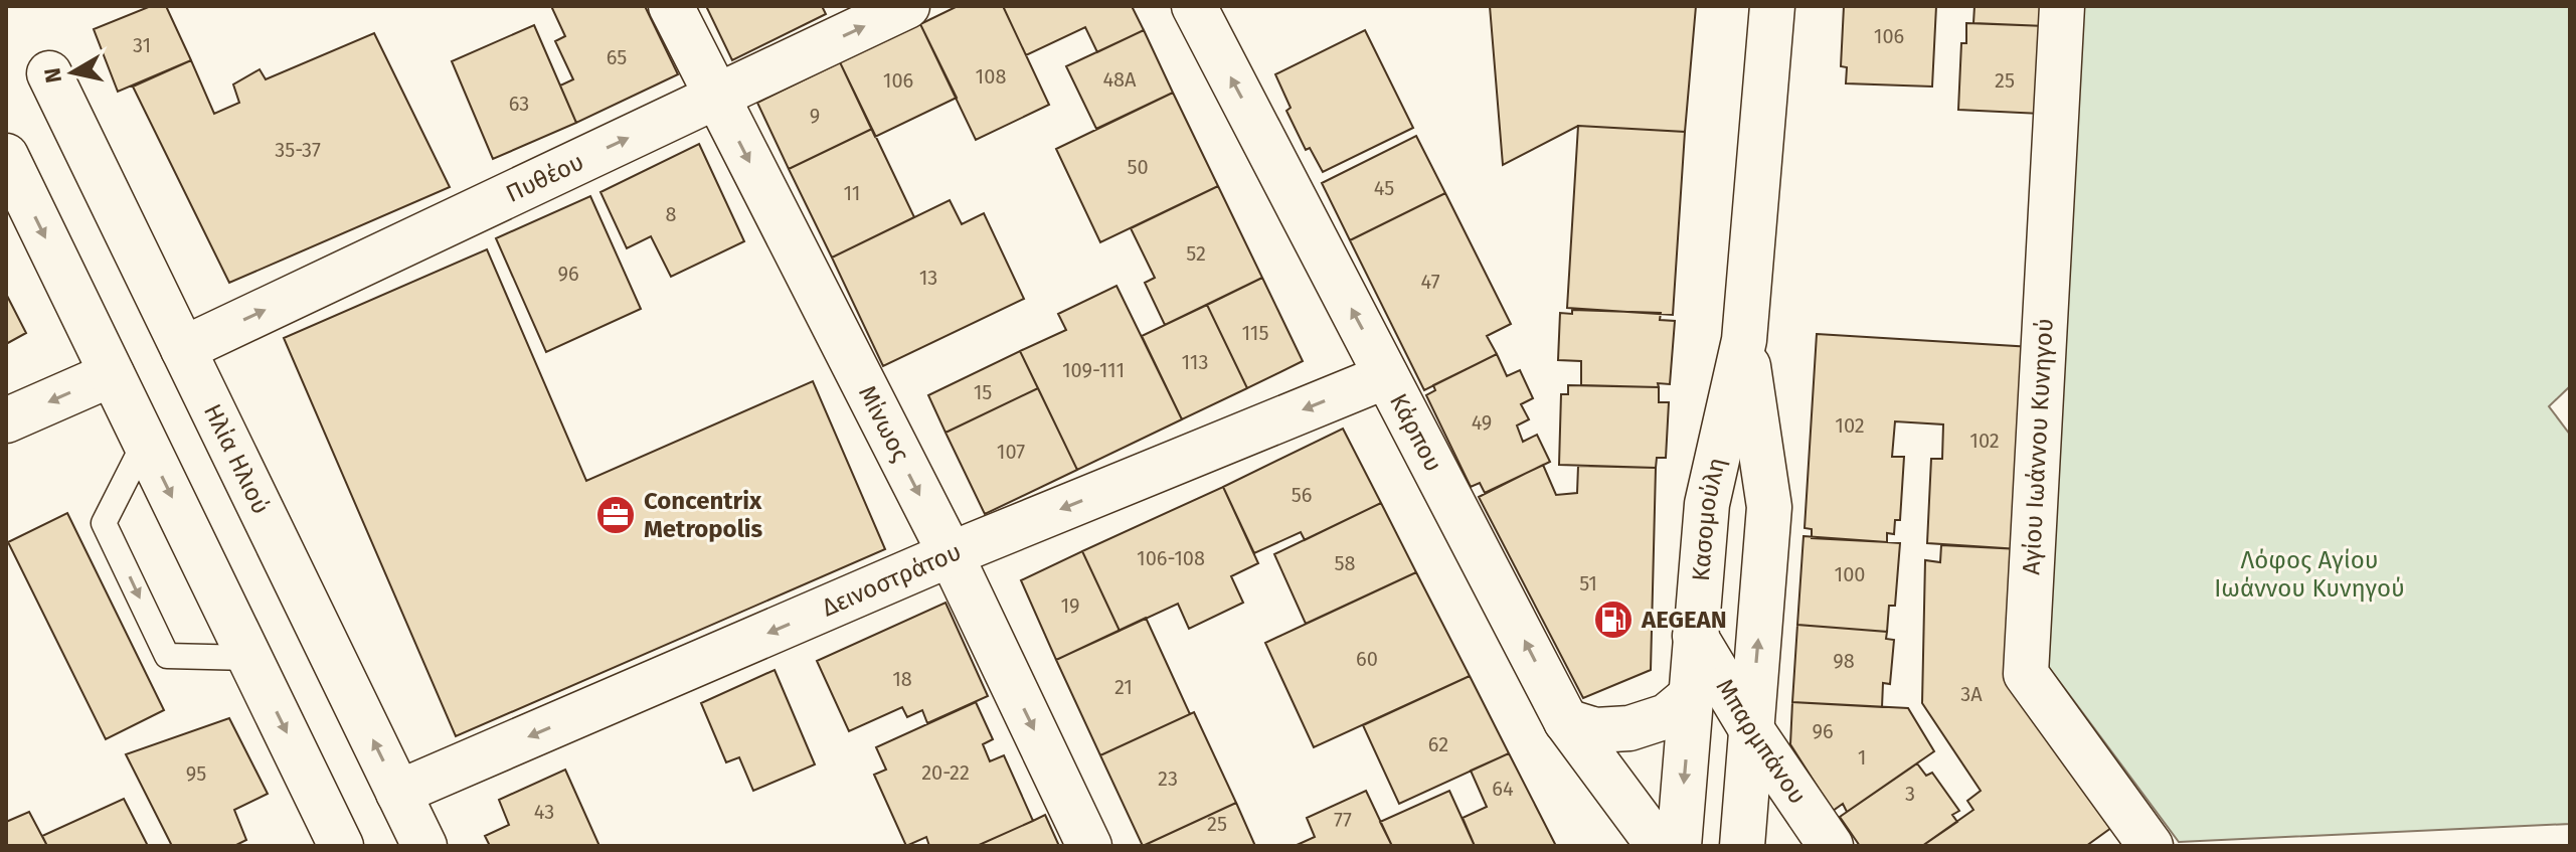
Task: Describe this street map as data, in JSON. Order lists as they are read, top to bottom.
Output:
{
  "streets": {
    "street": [
      "Πυθέου",
      "Μίνωος",
      "Κάρπου",
      "Αγίου Ιωάννου Κυνηγού",
      "Ηλία Ηλιού",
      "Κασομούλη",
      "Δεινοστράτου",
      "Μπαρμπάνου"
    ]
  },
  "crossings": [
    ["Πυθέου", "Μίνωος"],
    ["Πυθέου", "Ηλία Ηλιού"],
    ["Μίνωος", "Δεινοστράτου"],
    ["Κάρπου", "Κασομούλη"],
    ["Κάρπου", "Δεινοστράτου"],
    ["Ηλία Ηλιού", "Δεινοστράτου"],
    ["Κασομούλη", "Μπαρμπάνου"]
  ],
  "one_way": [
    "Πυθέου",
    "Μίνωος",
    "Κάρπου",
    "Δεινοστράτου"
  ],
  "parks": ["Λόφος Αγίου Ιωάννου Κυνηγού"],
  "places": {
    "office": ["Concentrix Metropolis"],
    "fuel station": ["AEGEAN"]
  },
  "house_numbers": [
    "106",
    "31",
    "65",
    "108",
    "48Α",
    "106",
    "25",
    "63",
    "9",
    "35-37",
    "50",
    "45",
    "11",
    "8",
    "52",
    "96",
    "13",
    "47",
    "115",
    "113",
    "109-111",
    "15",
    "49",
    "102",
    "102",
    "107",
    "56",
    "106-108",
    "58",
    "100",
    "51",
    "19",
    "60",
    "98",
    "18",
    "21",
    "3Α",
    "96",
    "62",
    "1",
    "20-22",
    "95",
    "23",
    "64",
    "3",
    "43",
    "77",
    "25"
  ],
  "north": "left"
}
